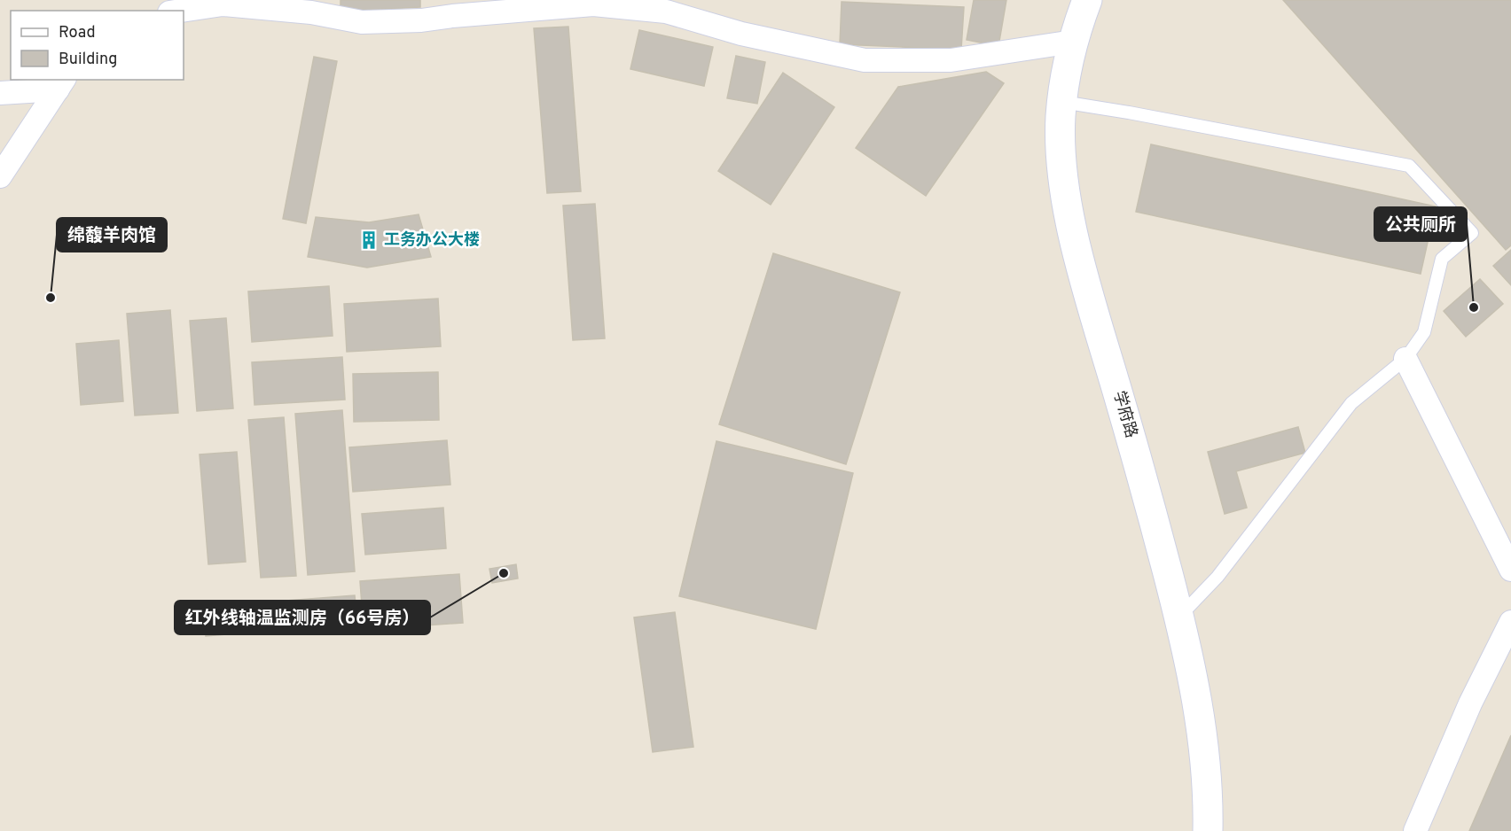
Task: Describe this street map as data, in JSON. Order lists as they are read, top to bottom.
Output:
{
  "streets": {
    "main road": ["学府路"]
  },
  "places": {
    "building": ["工务办公大楼"],
    "other": ["绵馥羊肉馆", "公共厕所", "红外线轴温监测房（66号房）"]
  },
  "legend": ["Road", "Building"]
}
